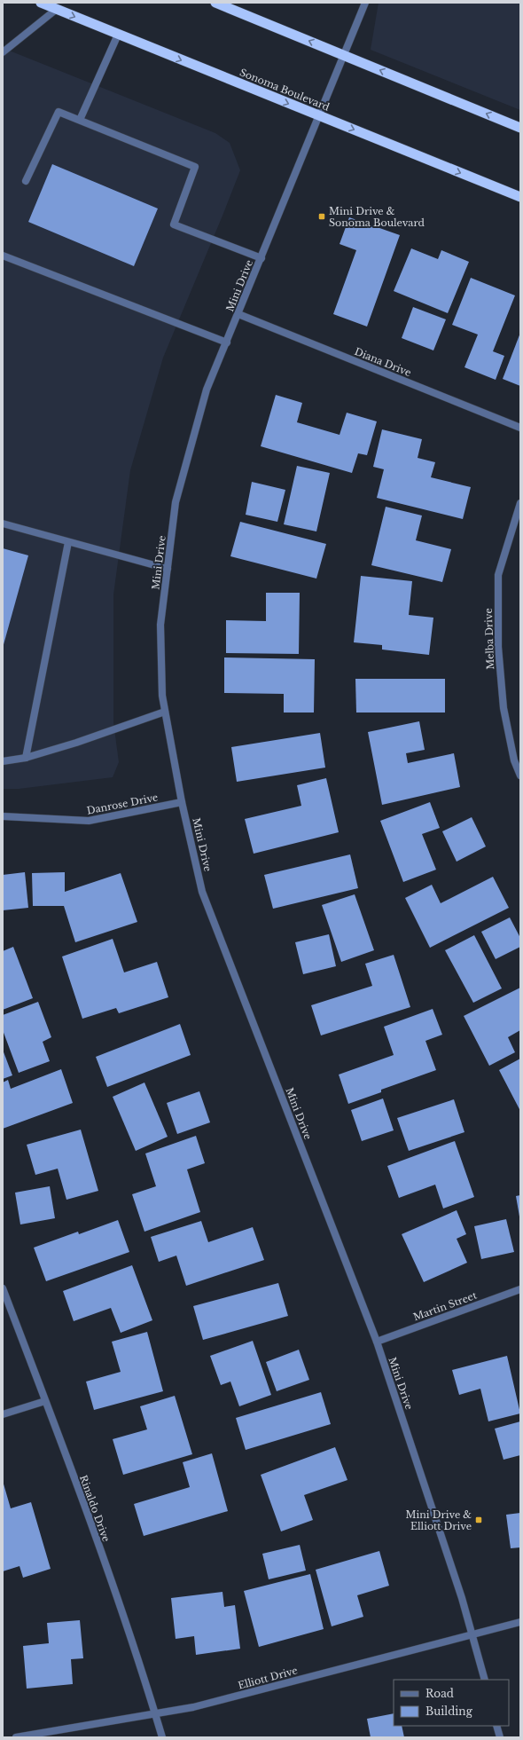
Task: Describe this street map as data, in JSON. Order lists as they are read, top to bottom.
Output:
{
  "streets": {
    "highway": ["Sonoma Boulevard"],
    "street": [
      "Mini Drive",
      "Diana Drive",
      "Melba Drive",
      "Danrose Drive",
      "Martin Street",
      "Rinaldo Drive",
      "Elliott Drive"
    ]
  },
  "crossings": [
    ["Sonoma Boulevard", "Mini Drive"],
    ["Mini Drive", "Diana Drive"],
    ["Mini Drive", "Danrose Drive"],
    ["Mini Drive", "Martin Street"],
    ["Mini Drive", "Elliott Drive"],
    ["Rinaldo Drive", "Elliott Drive"]
  ],
  "places": {
    "transit": ["Mini Drive & Sonoma Boulevard", "Mini Drive & Elliott Drive"]
  },
  "legend": ["Road", "Building"]
}
